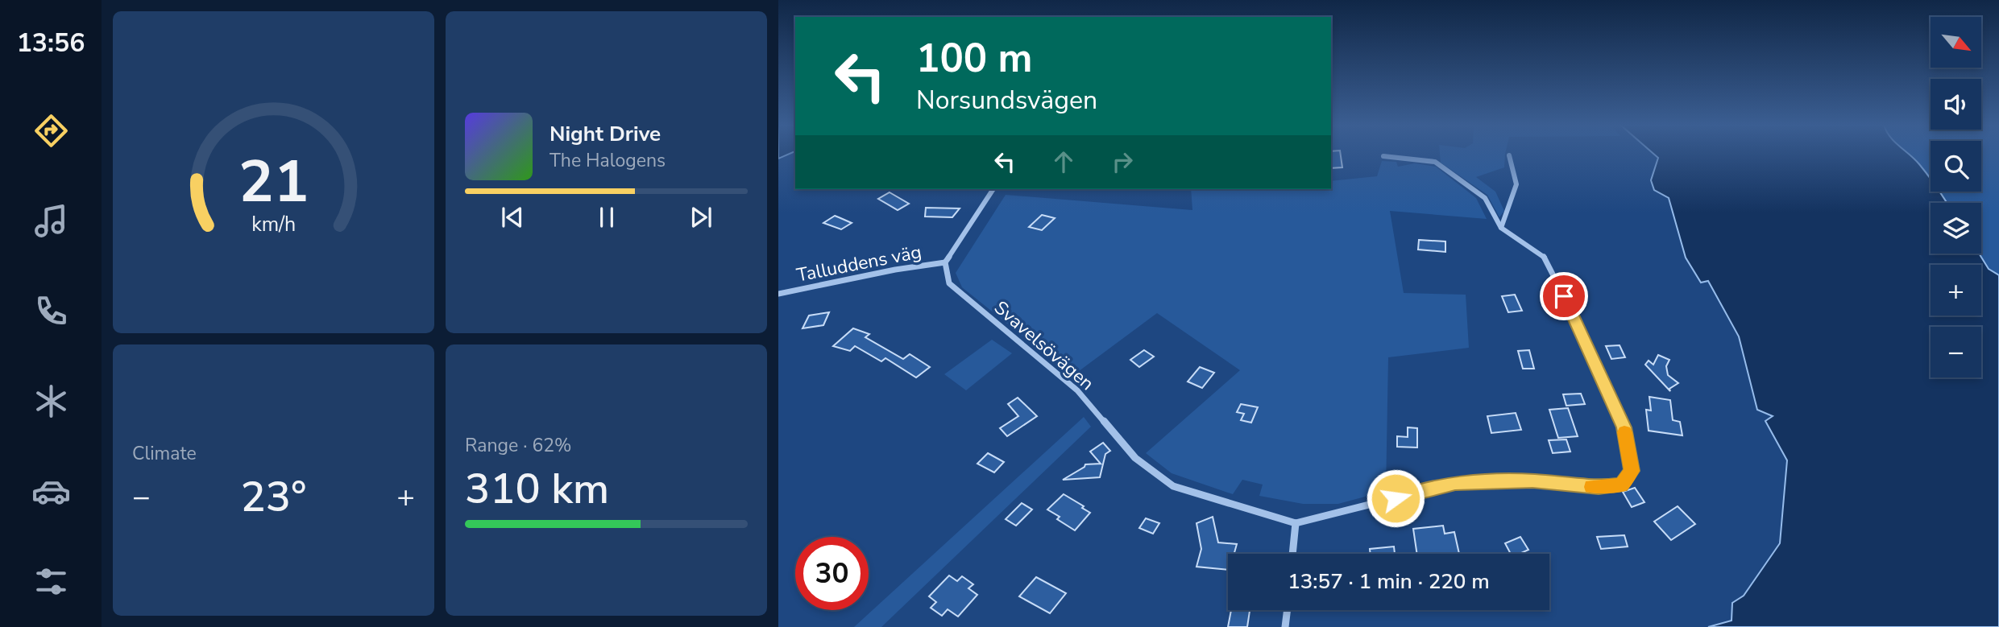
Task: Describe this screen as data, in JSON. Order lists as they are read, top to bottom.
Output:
{
  "streets": {
    "street": ["Talluddens väg", "Svavelsövägen"]
  },
  "crossings": [
    ["Talluddens väg", "Svavelsövägen"]
  ],
  "north": "bottom right",
  "page": {
    "tabs": "13:56",
    "map_buttons": ["+", "−"],
    "turn": ["100 m", "Norsundsvägen"],
    "song": ["Night Drive", "The Halogens"],
    "tile": [
      "Climate",
      ["Range · 62%", "310 km"]
    ],
    "heat": ["−", "23°", "+"],
    "limit": "30",
    "trip": "13:57 · 1 min · 220 m",
    "gauge": ["21", "km/h"]
  }
}
